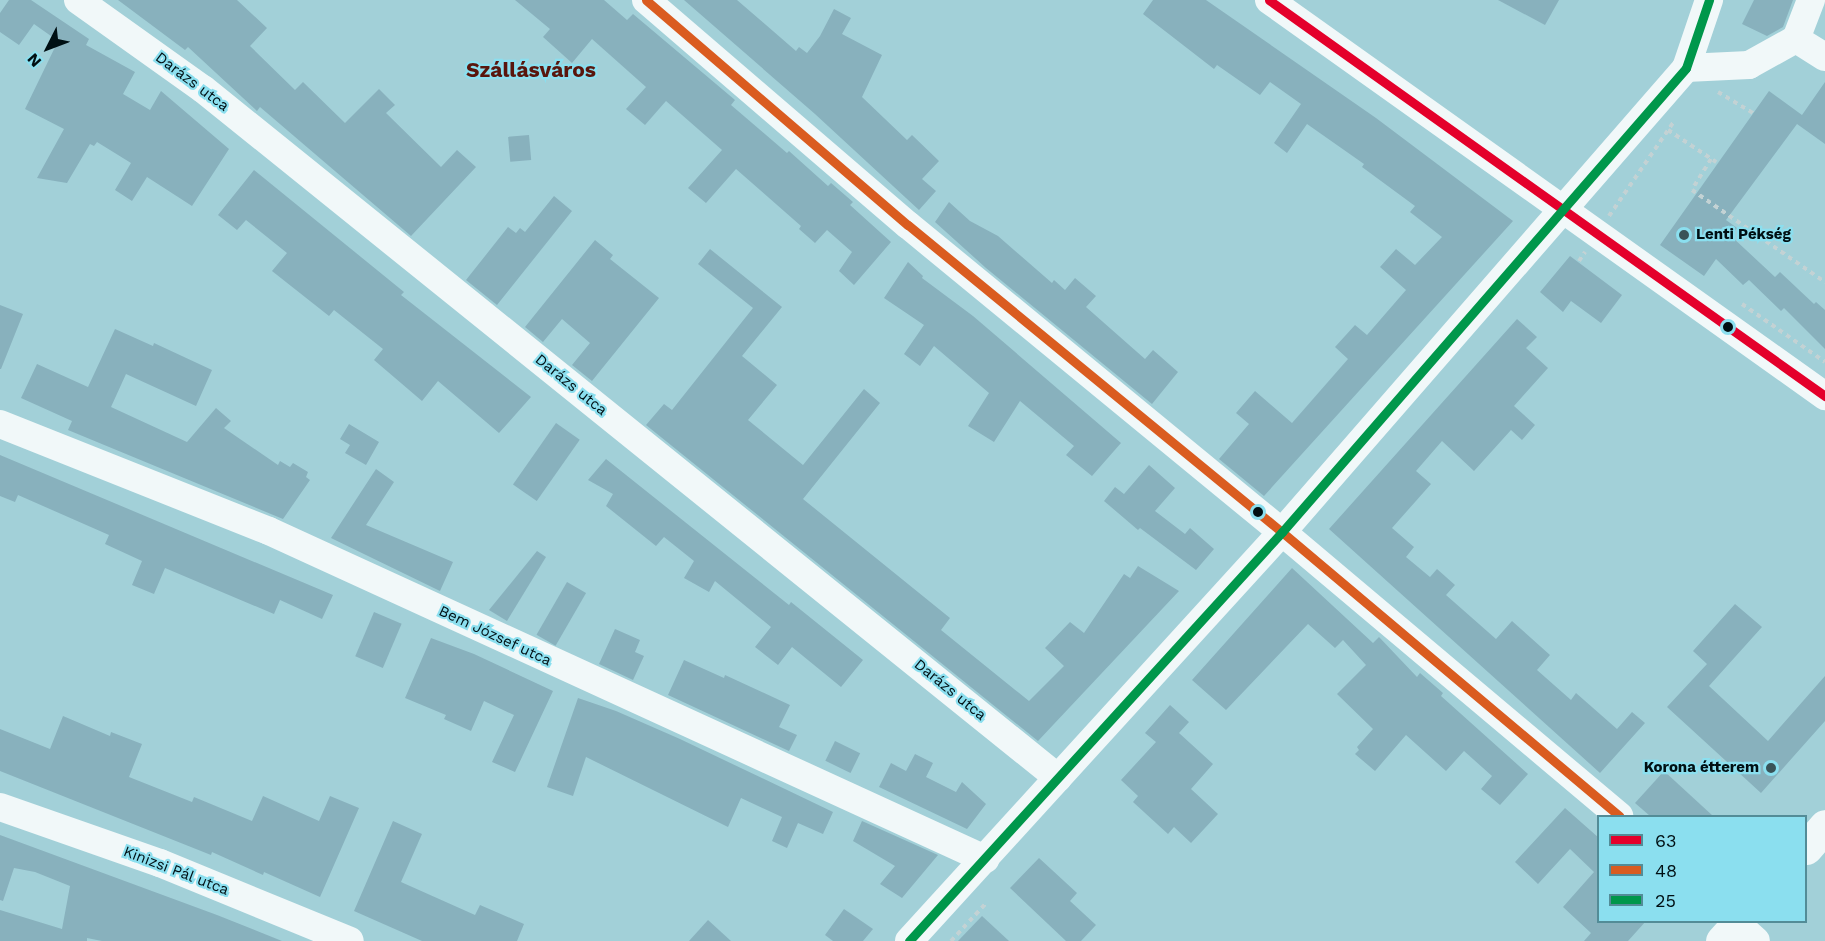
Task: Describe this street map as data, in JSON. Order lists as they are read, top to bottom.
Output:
{
  "streets": {
    "street": ["Darázs utca", "Bem József utca", "Kinizsi Pál utca"]
  },
  "districts": ["Szállásváros"],
  "places": ["Lenti Pékség", "Korona étterem"],
  "lines": ["transit line 63", "transit line 48", "transit line 25"],
  "legend": ["63", "48", "25"],
  "north": "bottom left"
}
